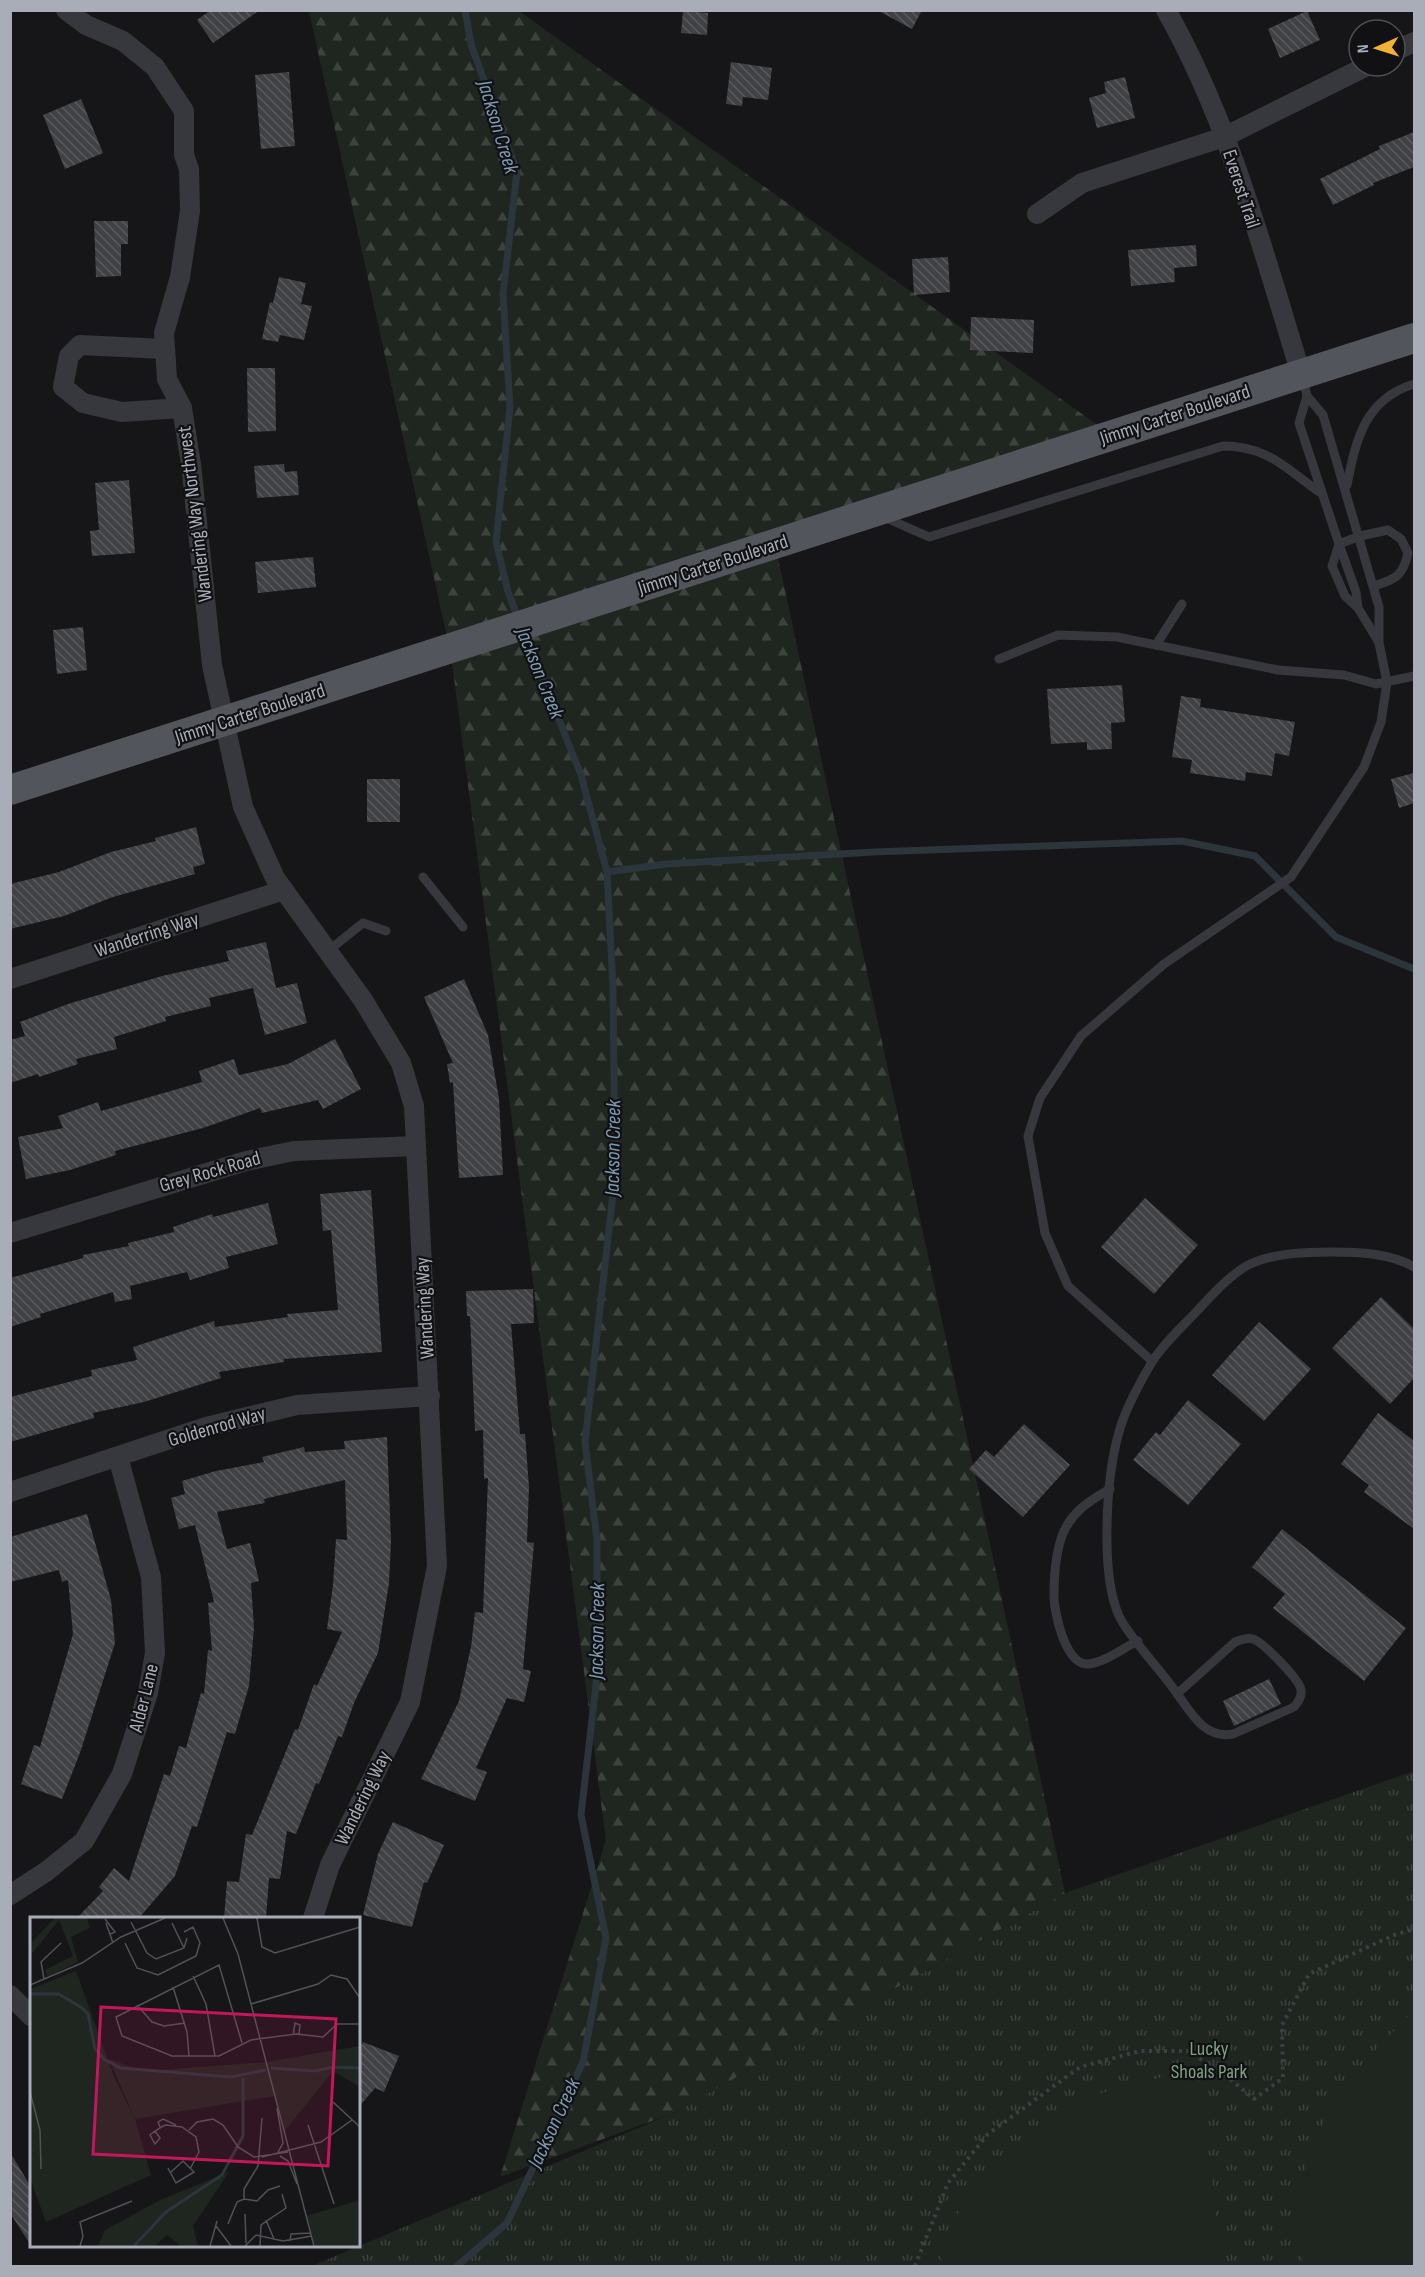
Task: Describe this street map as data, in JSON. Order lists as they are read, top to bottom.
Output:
{
  "streets": {
    "main road": ["Jimmy Carter Boulevard"],
    "street": [
      "Everest Trail",
      "Wandering Way Northwest",
      "Wanderring Way",
      "Grey Rock Road",
      "Wandering Way",
      "Goldenrod Way",
      "Alder Lane"
    ]
  },
  "crossings": [
    ["Everest Trail", "Jimmy Carter Boulevard"],
    ["Jimmy Carter Boulevard", "Wandering Way Northwest"],
    ["Jimmy Carter Boulevard", "Wandering Way"],
    ["Wandering Way Northwest", "Wandering Way"],
    ["Wanderring Way", "Wandering Way"],
    ["Grey Rock Road", "Wandering Way"],
    ["Wandering Way", "Goldenrod Way"],
    ["Goldenrod Way", "Alder Lane"]
  ],
  "water": ["Jackson Creek"],
  "parks": ["Lucky Shoals Park"],
  "north": "left"
}
